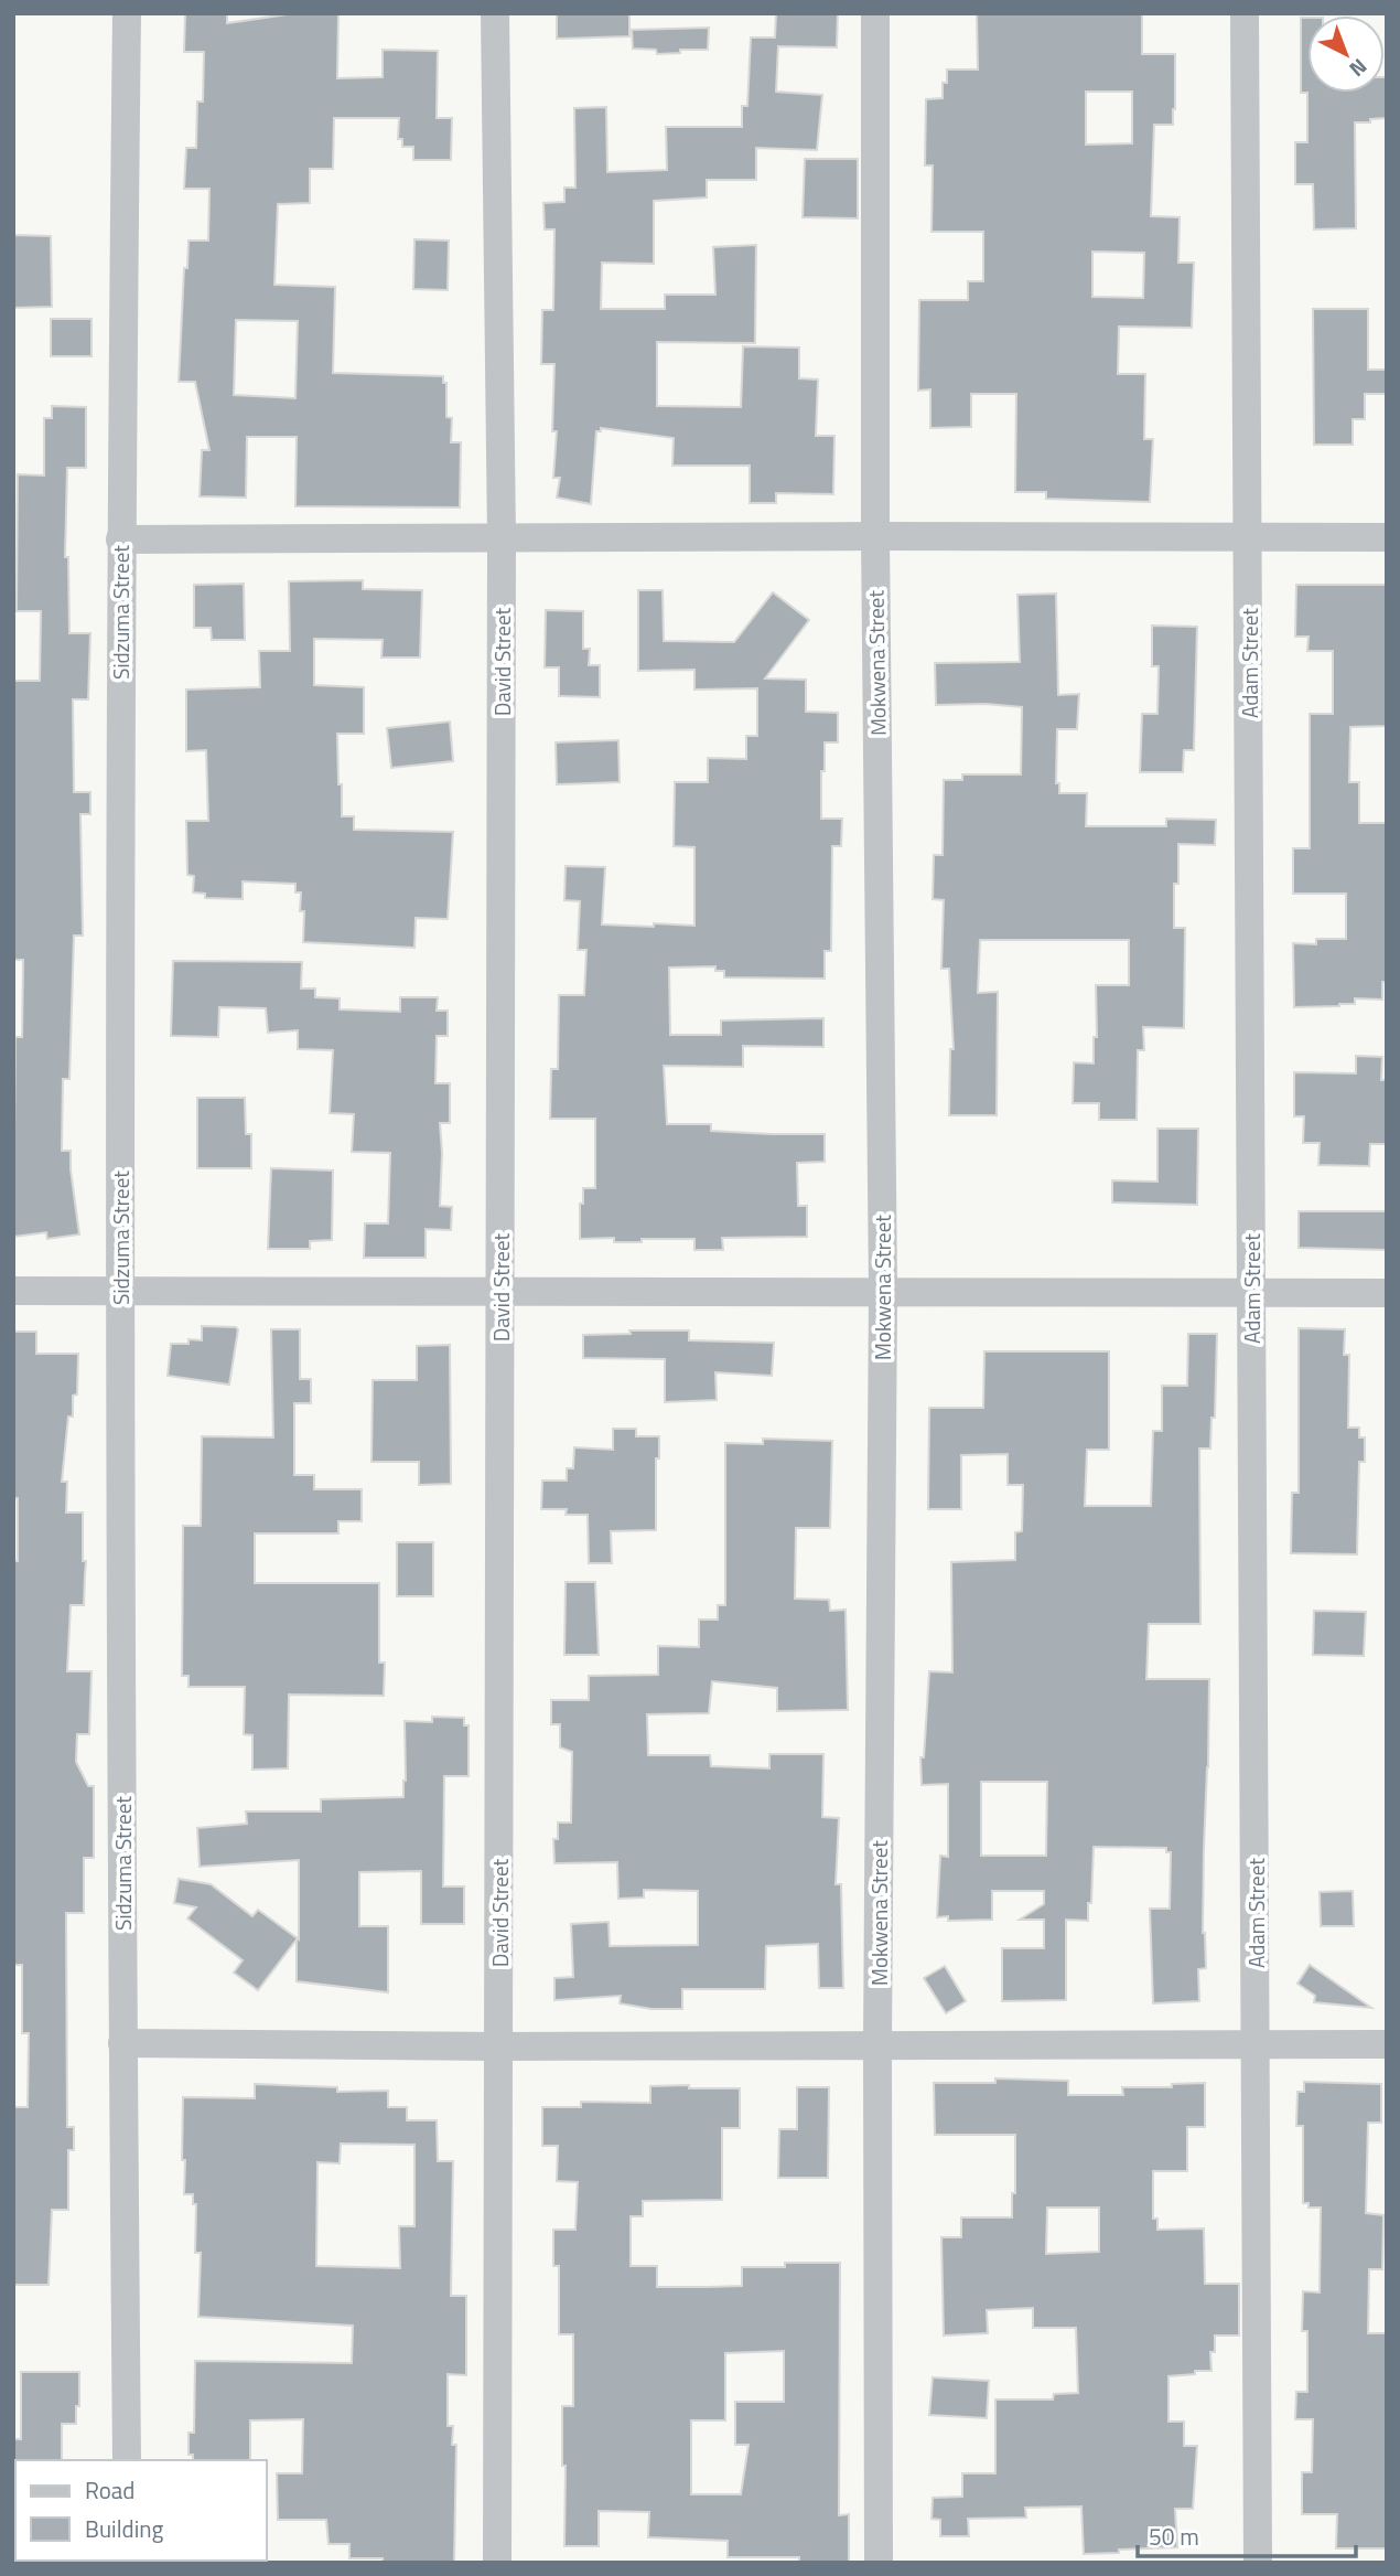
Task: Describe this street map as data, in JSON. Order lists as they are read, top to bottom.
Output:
{
  "streets": {
    "street": [
      "Sidzuma Street",
      "David Street",
      "Mokwena Street",
      "Adam Street"
    ]
  },
  "legend": ["Road", "Building"],
  "scale_bar": "50 m",
  "north": "bottom right"
}
